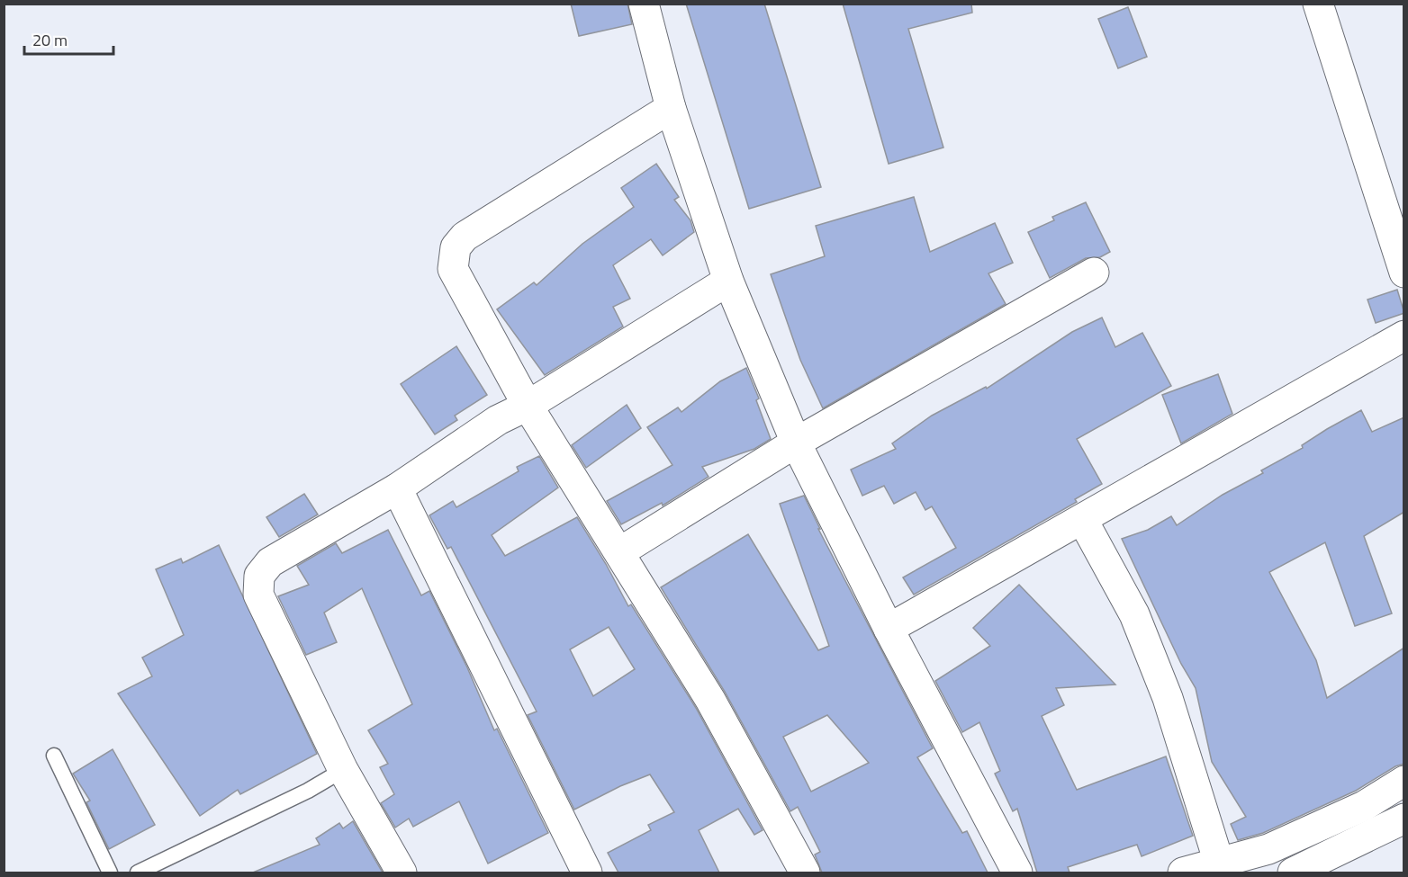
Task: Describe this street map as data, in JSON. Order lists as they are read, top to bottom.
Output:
{
  "scale_bar": "20 m"
}
